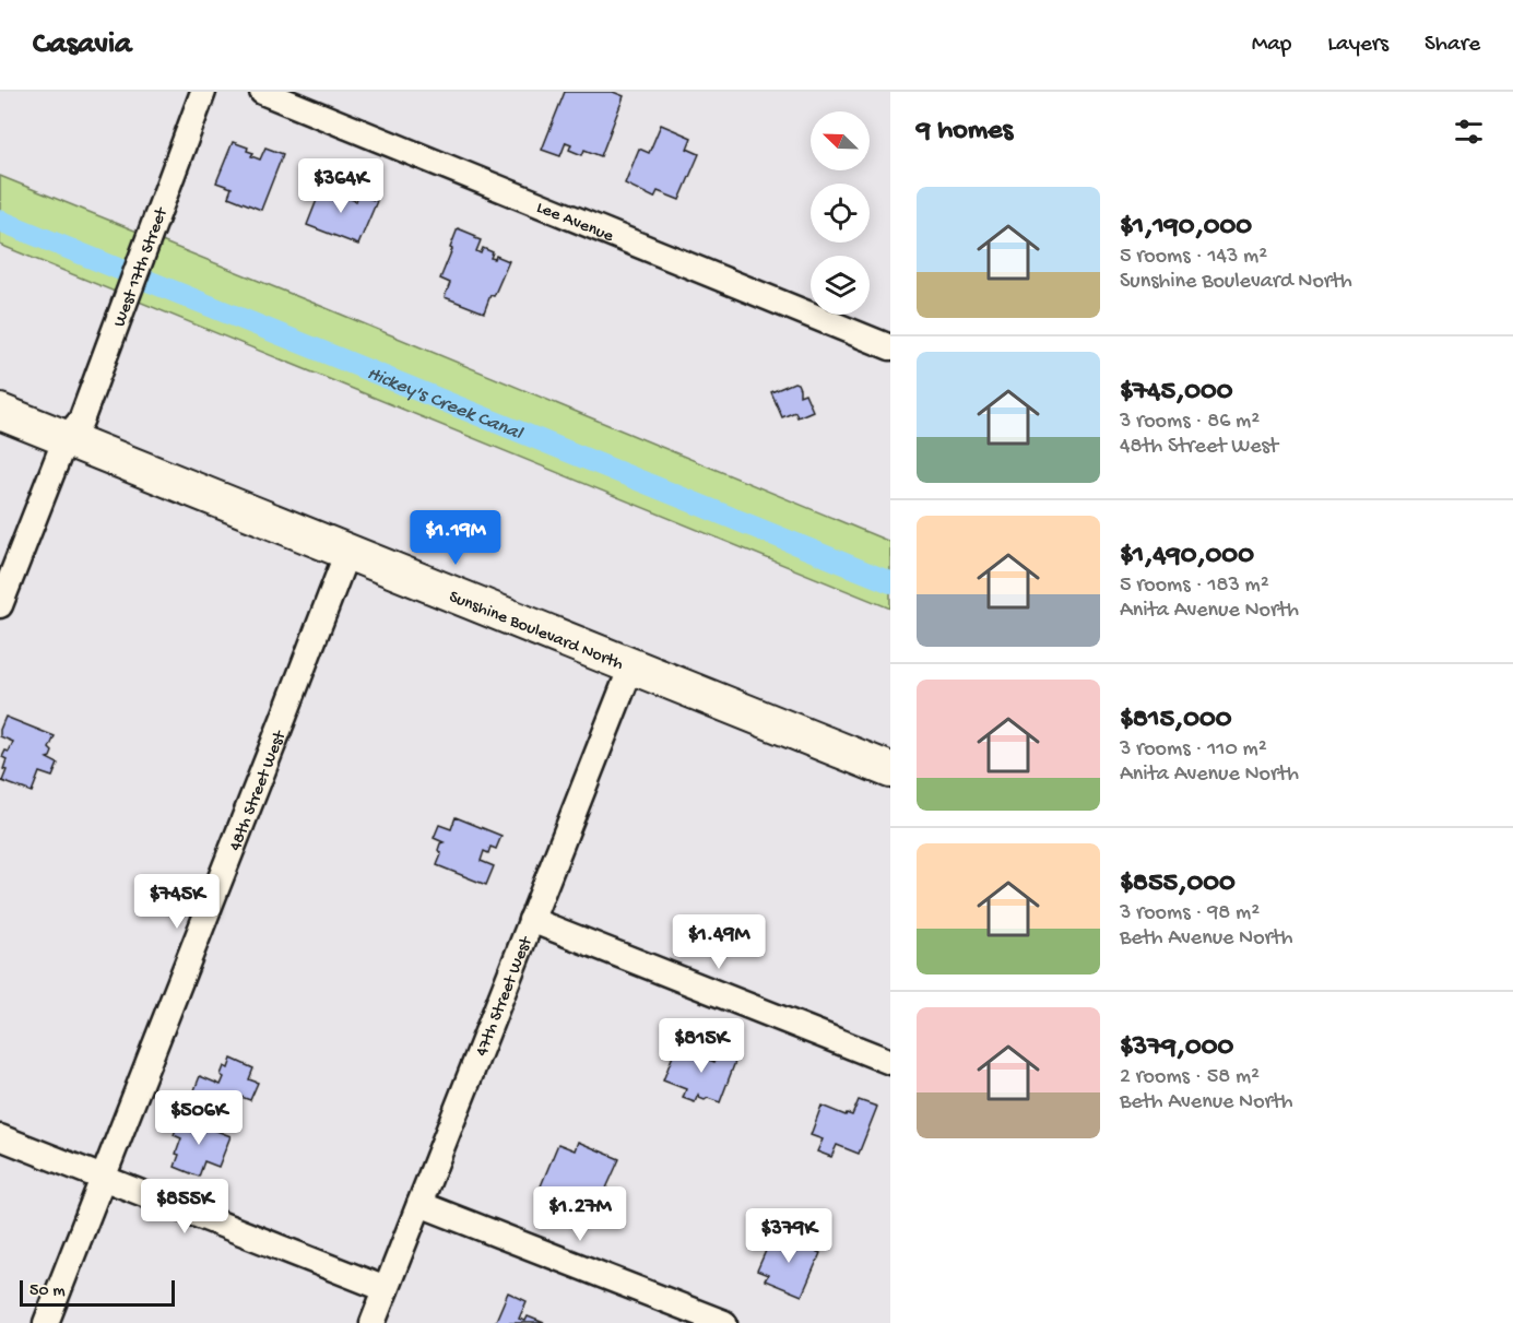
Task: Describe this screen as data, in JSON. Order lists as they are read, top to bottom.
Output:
{
  "streets": {
    "street": [
      "Lee Avenue",
      "West 17th Street",
      "Sunshine Boulevard North",
      "48th Street West",
      "47th Street West"
    ]
  },
  "crossings": [
    ["West 17th Street", "Sunshine Boulevard North"],
    ["Sunshine Boulevard North", "48th Street West"],
    ["Sunshine Boulevard North", "47th Street West"]
  ],
  "water": ["Hickey's Creek Canal"],
  "scale_bar": "50 m",
  "north": "top left",
  "page": {
    "header": "Casavia",
    "nav": ["Map", "Layers", "Share"],
    "heading": "9 homes",
    "price": [
      "$364K",
      "$1.19M",
      "$745K",
      "$1.49M",
      "$815K",
      "$506K",
      "$855K",
      "$1.27M",
      "$379K"
    ],
    "list": [
      {
        "name": "$1,190,000",
        "note": "5 rooms · 143 m² · Sunshine Boulevard North"
      },
      {
        "name": "$745,000",
        "note": "3 rooms · 86 m² · 48th Street West"
      },
      {
        "name": "$1,490,000",
        "note": "5 rooms · 183 m² · Anita Avenue North"
      },
      {
        "name": "$815,000",
        "note": "3 rooms · 110 m² · Anita Avenue North"
      },
      {
        "name": "$855,000",
        "note": "3 rooms · 98 m² · Beth Avenue North"
      },
      {
        "name": "$379,000",
        "note": "2 rooms · 58 m² · Beth Avenue North"
      }
    ],
    "scale": "50 m"
  }
}
